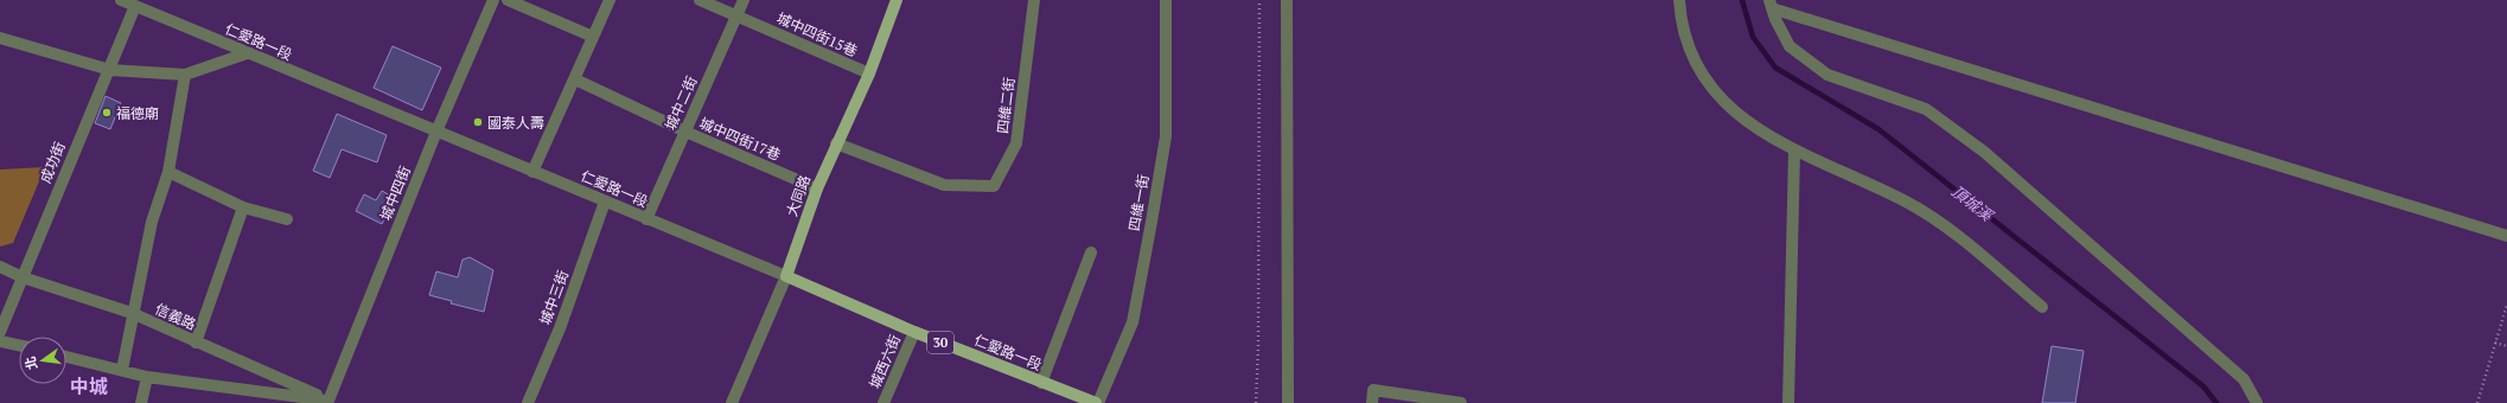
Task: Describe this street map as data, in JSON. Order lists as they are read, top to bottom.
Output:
{
  "streets": {
    "main road": ["仁愛路一段", "大同路", "30"],
    "street": [
      "城中四街15巷",
      "城中二街",
      "四維二街",
      "城中四街17巷",
      "成功街",
      "城中四街",
      "四維一街",
      "城中三街",
      "信義路",
      "城西六街"
    ]
  },
  "crossings": [
    ["城中四街15巷", "城中二街"],
    ["城中四街15巷", "大同路"],
    ["仁愛路一段", "城中二街"],
    ["仁愛路一段", "成功街"],
    ["仁愛路一段", "城中四街"],
    ["仁愛路一段", "大同路"],
    ["仁愛路一段", "四維一街"],
    ["仁愛路一段", "城中三街"],
    ["仁愛路一段", "城西六街"],
    ["城中二街", "城中四街17巷"],
    ["四維二街", "大同路"],
    ["城中四街17巷", "大同路"],
    ["成功街", "信義路"],
    ["城中四街", "信義路"]
  ],
  "districts": ["中城"],
  "water": ["頂城溪"],
  "places": ["福德廟", "國泰人壽"],
  "north": "left"
}
